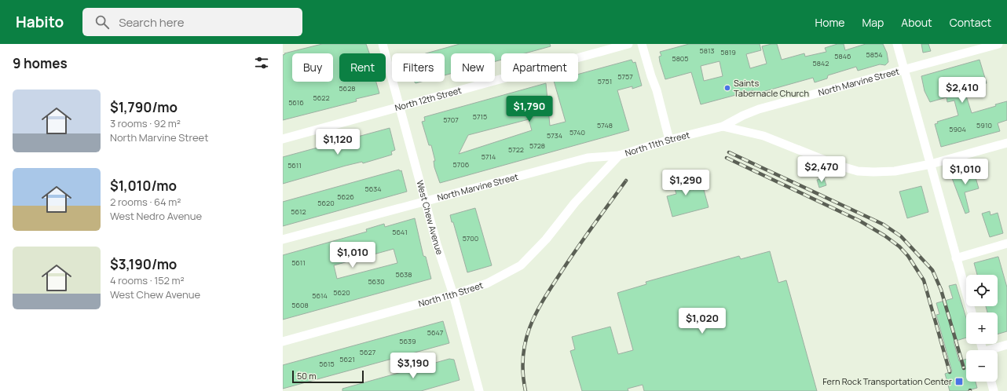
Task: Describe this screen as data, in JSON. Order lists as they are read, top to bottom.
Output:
{
  "streets": {
    "street": [
      "North Marvine Street",
      "North 12th Street",
      "North 11th Street",
      "West Chew Avenue"
    ]
  },
  "crossings": [
    ["North Marvine Street", "North 11th Street"],
    ["North Marvine Street", "West Chew Avenue"],
    ["North 12th Street", "West Chew Avenue"],
    ["North 11th Street", "West Chew Avenue"]
  ],
  "places": {
    "other": ["Saints Tabernacle Church"],
    "transit": ["Fern Rock Transportation Center"]
  },
  "house_numbers": [
    "5813",
    "5819",
    "5854",
    "5846",
    "5805",
    "5842",
    "5757",
    "5751",
    "5628",
    "5622",
    "5616",
    "5715",
    "5707",
    "5748",
    "5910",
    "5904",
    "5740",
    "5734",
    "5728",
    "5722",
    "5714",
    "5706",
    "5611",
    "5634",
    "5626",
    "5620",
    "5612",
    "5641",
    "5700",
    "5611",
    "5638",
    "5630",
    "5620",
    "5614",
    "5608",
    "5647",
    "5639",
    "5627",
    "5621",
    "5615"
  ],
  "scale_bar": "50 m",
  "page": {
    "header": "Habito",
    "search": "Search here",
    "nav": [
      "Home",
      "Map",
      "About",
      "Contact"
    ],
    "heading": "9 homes",
    "chip": [
      "Buy",
      "Rent",
      "Filters",
      "New",
      "Apartment"
    ],
    "price": [
      "$2,410",
      "$1,790",
      "$1,120",
      "$2,470",
      "$1,010",
      "$1,290",
      "$1,010",
      "$1,020",
      "$3,190"
    ],
    "list": [
      {
        "name": "$1,790/mo",
        "note": "3 rooms · 92 m² · North Marvine Street"
      },
      {
        "name": "$1,010/mo",
        "note": "2 rooms · 64 m² · West Nedro Avenue"
      },
      {
        "name": "$3,190/mo",
        "note": "4 rooms · 152 m² · West Chew Avenue"
      }
    ],
    "map_buttons": ["+", "−"],
    "scale": "50 m"
  }
}
